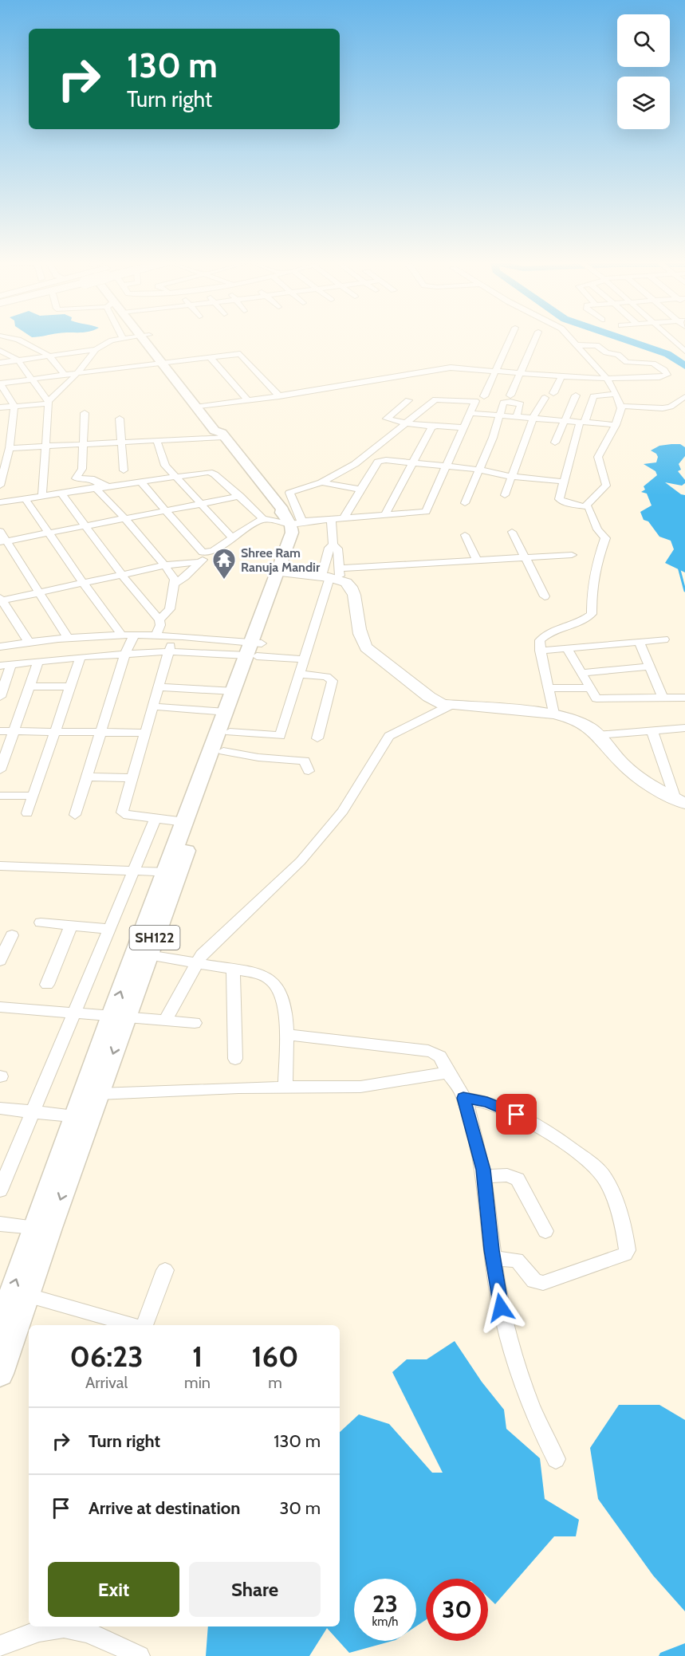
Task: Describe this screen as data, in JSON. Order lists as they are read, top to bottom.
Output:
{
  "streets": {
    "main road": ["SH122"]
  },
  "places": {
    "temple": ["Shree Ram Ranuja Mandir"]
  },
  "page": {
    "turn": ["130 m", "Turn right"],
    "eta": [
      "06:23",
      "Arrival",
      "1",
      "min",
      "160",
      "m"
    ],
    "list": [
      {
        "name": "Turn right",
        "value": "130 m"
      },
      {
        "name": "Arrive at destination",
        "value": "30 m"
      }
    ],
    "buttons": ["Exit", "Share"],
    "speed": "23 km/h",
    "limit": "30"
  }
}
